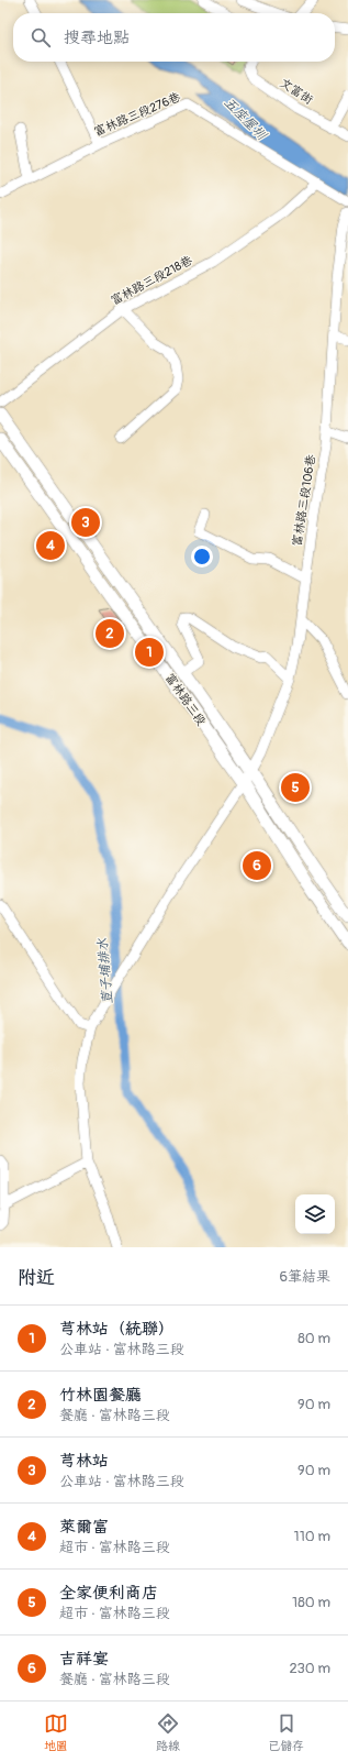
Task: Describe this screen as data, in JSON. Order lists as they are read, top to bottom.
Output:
{
  "streets": {
    "main road": ["富林路三段"],
    "street": [
      "文富街",
      "富林路三段276巷",
      "富林路三段218巷",
      "富林路三段106巷"
    ]
  },
  "crossings": [
    ["富林路三段276巷", "富林路三段218巷"],
    ["富林路三段106巷", "富林路三段"]
  ],
  "water": ["五座屋圳", "荳子埔排水"],
  "page": {
    "search": "搜尋地點",
    "pins": [
      "3",
      "4",
      "2",
      "1",
      "5",
      "6"
    ],
    "heading": ["附近", "6筆結果"],
    "list": [
      {
        "mark": "1",
        "name": "芎林站（統聯）",
        "note": "公車站 · 富林路三段",
        "value": "80 m"
      },
      {
        "mark": "2",
        "name": "竹林園餐廳",
        "note": "餐廳 · 富林路三段",
        "value": "90 m"
      },
      {
        "mark": "3",
        "name": "芎林站",
        "note": "公車站 · 富林路三段",
        "value": "90 m"
      },
      {
        "mark": "4",
        "name": "萊爾富",
        "note": "超市 · 富林路三段",
        "value": "110 m"
      },
      {
        "mark": "5",
        "name": "全家便利商店",
        "note": "超市 · 富林路三段",
        "value": "180 m"
      },
      {
        "mark": "6",
        "name": "吉祥宴",
        "note": "餐廳 · 富林路三段",
        "value": "230 m"
      }
    ],
    "nav": ["地圖", "路線", "已儲存"]
  }
}
